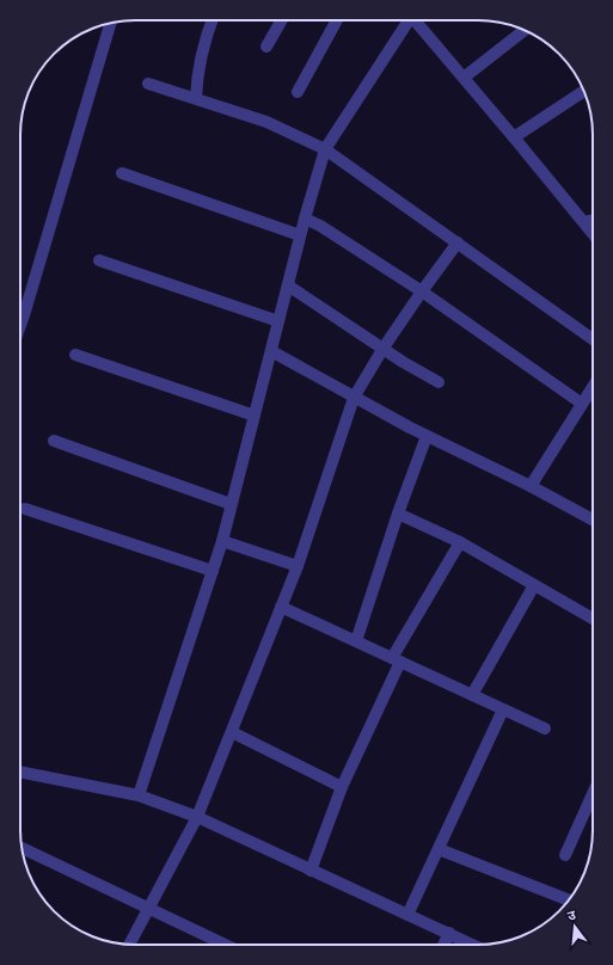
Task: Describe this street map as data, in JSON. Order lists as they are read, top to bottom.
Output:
{
  "north": "top"
}
